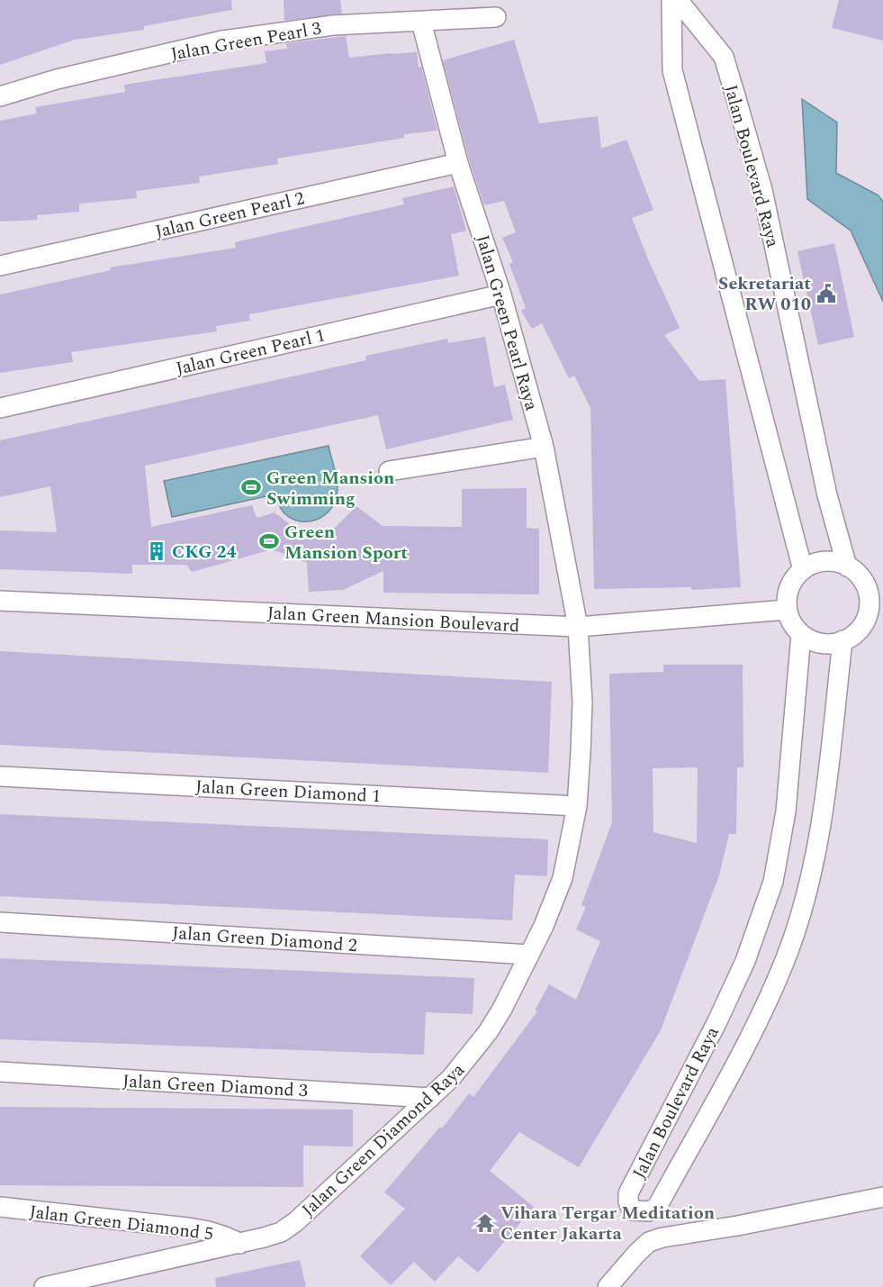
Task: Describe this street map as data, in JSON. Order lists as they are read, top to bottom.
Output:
{
  "streets": {
    "street": [
      "Jalan Green Pearl 3",
      "Jalan Boulevard Raya",
      "Jalan Green Pearl 2",
      "Jalan Green Pearl Raya",
      "Jalan Green Pearl 1",
      "Jalan Green Mansion Boulevard",
      "Jalan Green Diamond 1",
      "Jalan Green Diamond 2",
      "Jalan Green Diamond 3",
      "Jalan Green Diamond Raya",
      "Jalan Green Diamond 5"
    ]
  },
  "crossings": [
    ["Jalan Green Pearl 3", "Jalan Green Pearl Raya"],
    ["Jalan Boulevard Raya", "Jalan Green Mansion Boulevard"],
    ["Jalan Green Pearl 2", "Jalan Green Pearl Raya"],
    ["Jalan Green Pearl Raya", "Jalan Green Pearl 1"],
    ["Jalan Green Pearl Raya", "Jalan Green Mansion Boulevard"],
    ["Jalan Green Pearl Raya", "Jalan Green Diamond Raya"],
    ["Jalan Green Mansion Boulevard", "Jalan Green Diamond Raya"],
    ["Jalan Green Diamond 1", "Jalan Green Diamond Raya"],
    ["Jalan Green Diamond 2", "Jalan Green Diamond Raya"],
    ["Jalan Green Diamond 3", "Jalan Green Diamond Raya"],
    ["Jalan Green Diamond Raya", "Jalan Green Diamond 5"]
  ],
  "places": {
    "public building": ["Sekretariat RW 010"],
    "sports": ["Green Mansion Swimming", "Green Mansion Sport"],
    "building": ["CKG 24"],
    "temple": ["Vihara Tergar Meditation Center Jakarta"]
  }
}
